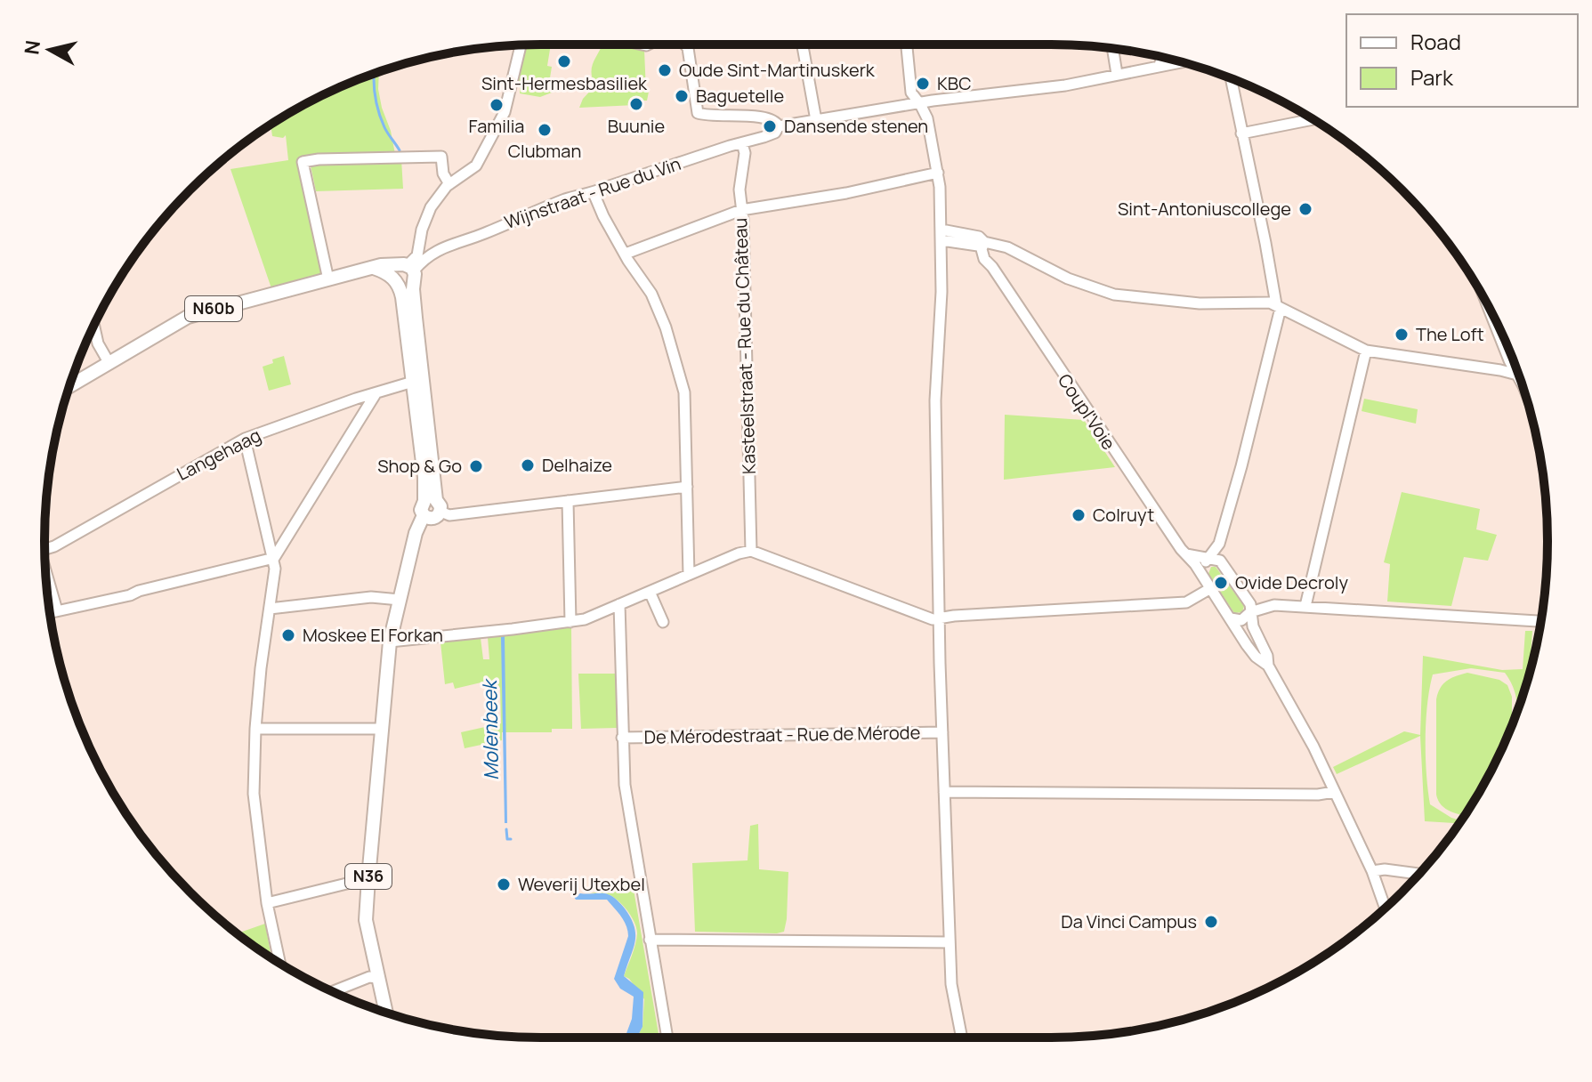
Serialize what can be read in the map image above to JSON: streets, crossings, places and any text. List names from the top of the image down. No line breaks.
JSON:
{"streets":{"main road":["N60b","N36"],"street":["Wijnstraat - Rue du Vin","Kasteelstraat - Rue du Château","Coupl'Voie","Langehaag","De Mérodestraat - Rue de Mérode"]},"crossings":[["Wijnstraat - Rue du Vin","N60b"],["Wijnstraat - Rue du Vin","Kasteelstraat - Rue du Château"],["Wijnstraat - Rue du Vin","N36"],["N60b","N36"],["Langehaag","N36"]],"water":["Molenbeek"],"places":["Sint-Hermesbasiliek","Oude Sint-Martinuskerk","KBC","Baguetelle","Buunie","Familia","Dansende stenen","Clubman","Sint-Antoniuscollege","The Loft","Delhaize","Shop & Go","Colruyt","Ovide Decroly","Moskee El Forkan","Weverij Utexbel","Da Vinci Campus"],"legend":["Road","Park"],"north":"left"}
